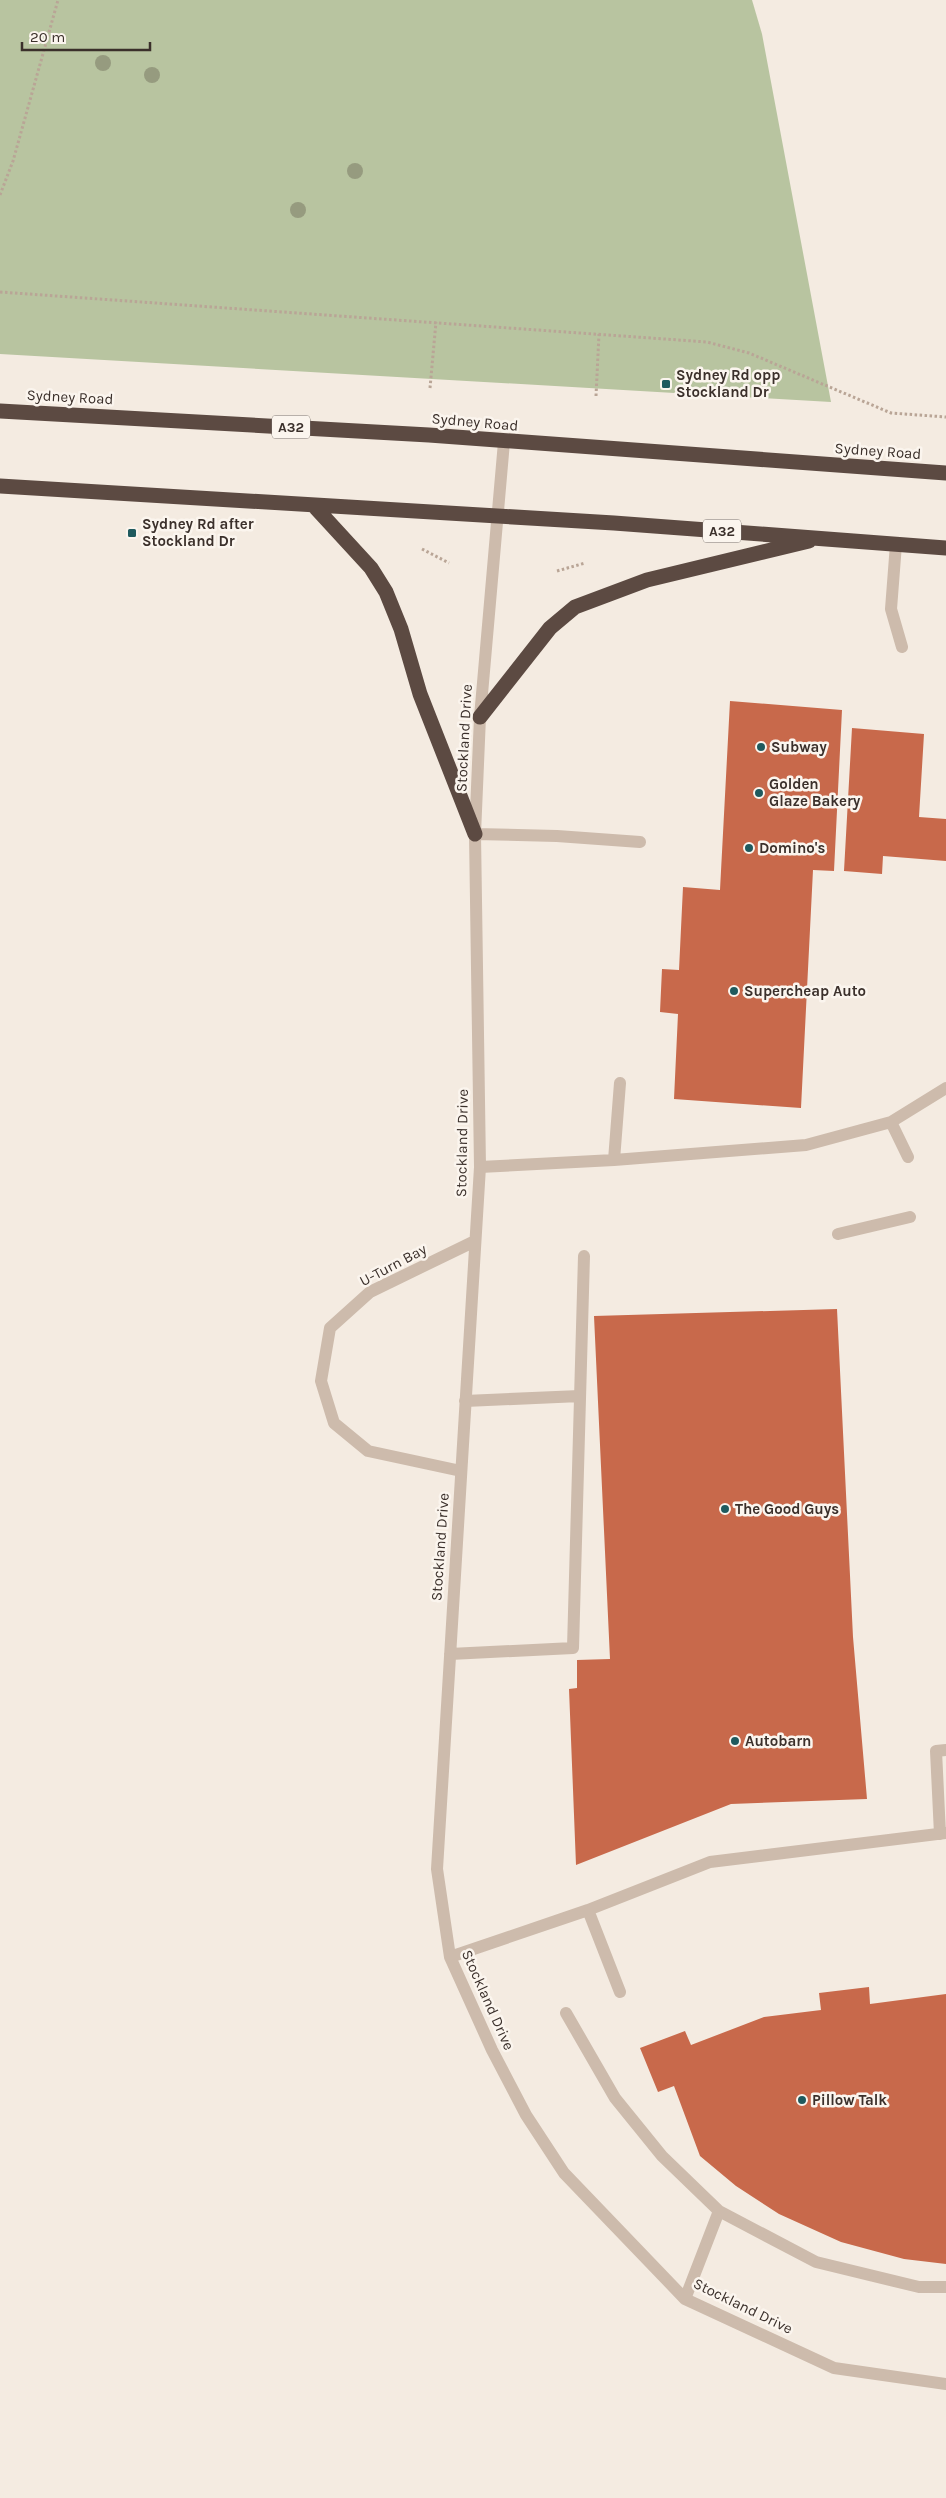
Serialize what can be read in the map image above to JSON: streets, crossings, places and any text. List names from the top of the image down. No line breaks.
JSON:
{"streets":{"highway":["Sydney Road","A32"],"street":["Stockland Drive","U-Turn Bay"]},"crossings":[["Sydney Road","Stockland Drive"],["A32","Stockland Drive"],["Stockland Drive","U-Turn Bay"]],"places":{"transit":["Sydney Rd opp Stockland Dr","Sydney Rd after Stockland Dr"],"other":["Subway","Golden Glaze Bakery","Domino's","Supercheap Auto","The Good Guys","Autobarn","Pillow Talk"]},"scale_bar":"20 m"}
